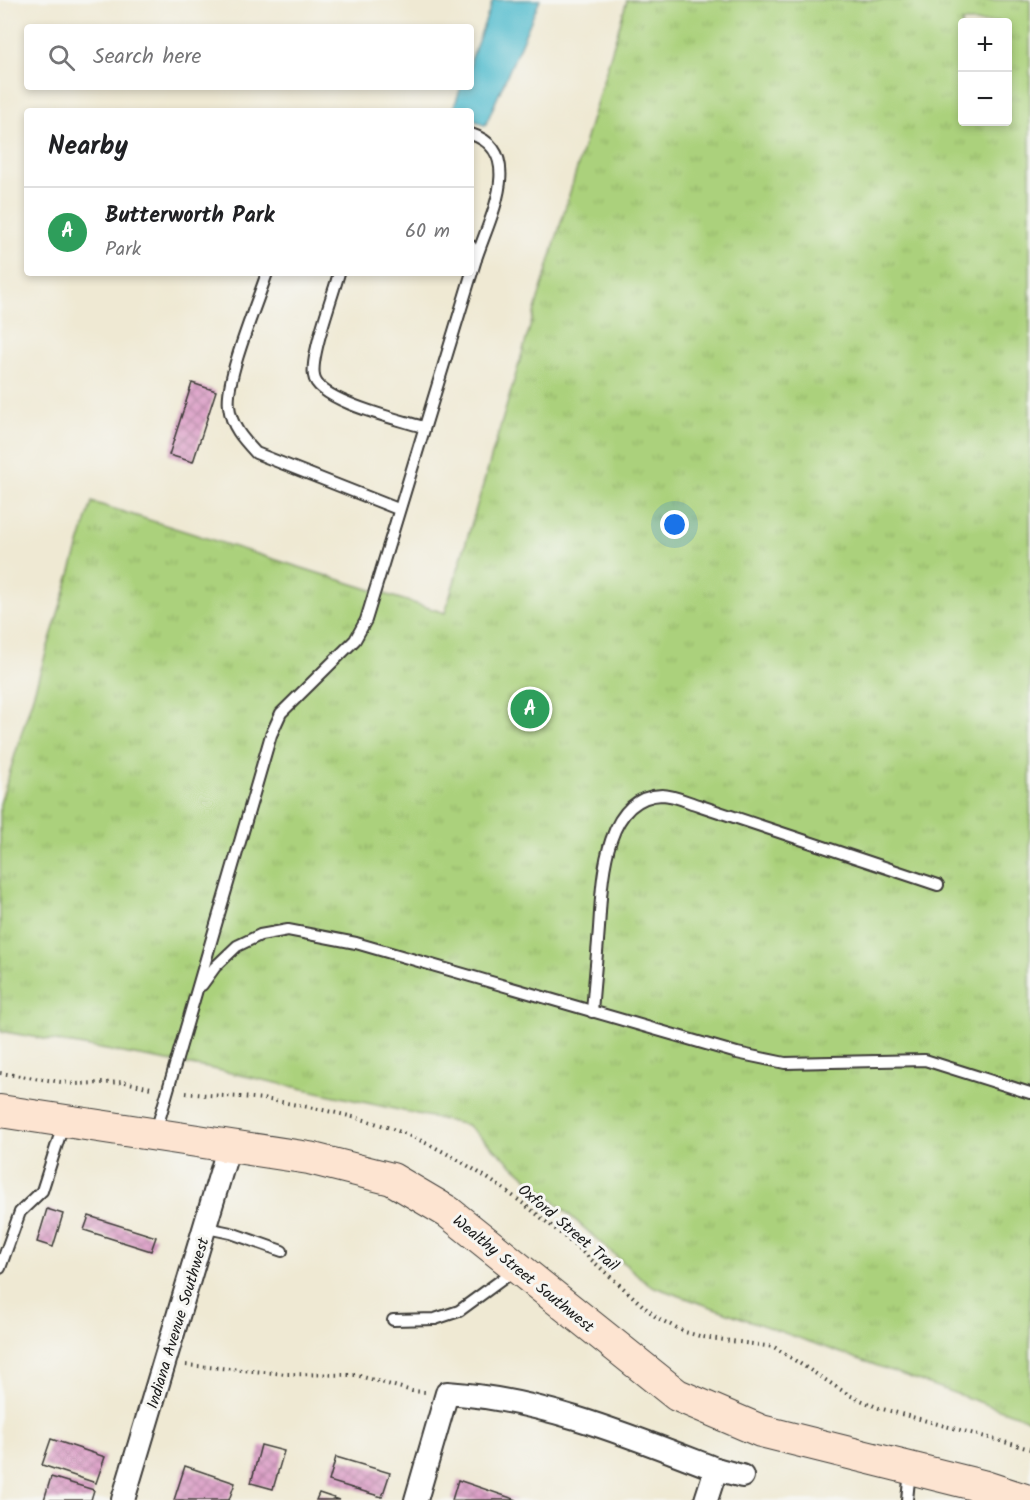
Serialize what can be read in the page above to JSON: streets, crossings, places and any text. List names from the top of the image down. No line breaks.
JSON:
{"streets":{"main road":["Wealthy Street Southwest"],"street":["Indiana Avenue Southwest"],"path":["Oxford Street Trail"]},"crossings":[["Wealthy Street Southwest","Indiana Avenue Southwest"]],"page":{"map_buttons":["+","−"],"search":"Search here","heading":"Nearby","list":[{"mark":"A","name":"Butterworth Park","note":"Park","value":"60 m"}],"pins":"A"}}
